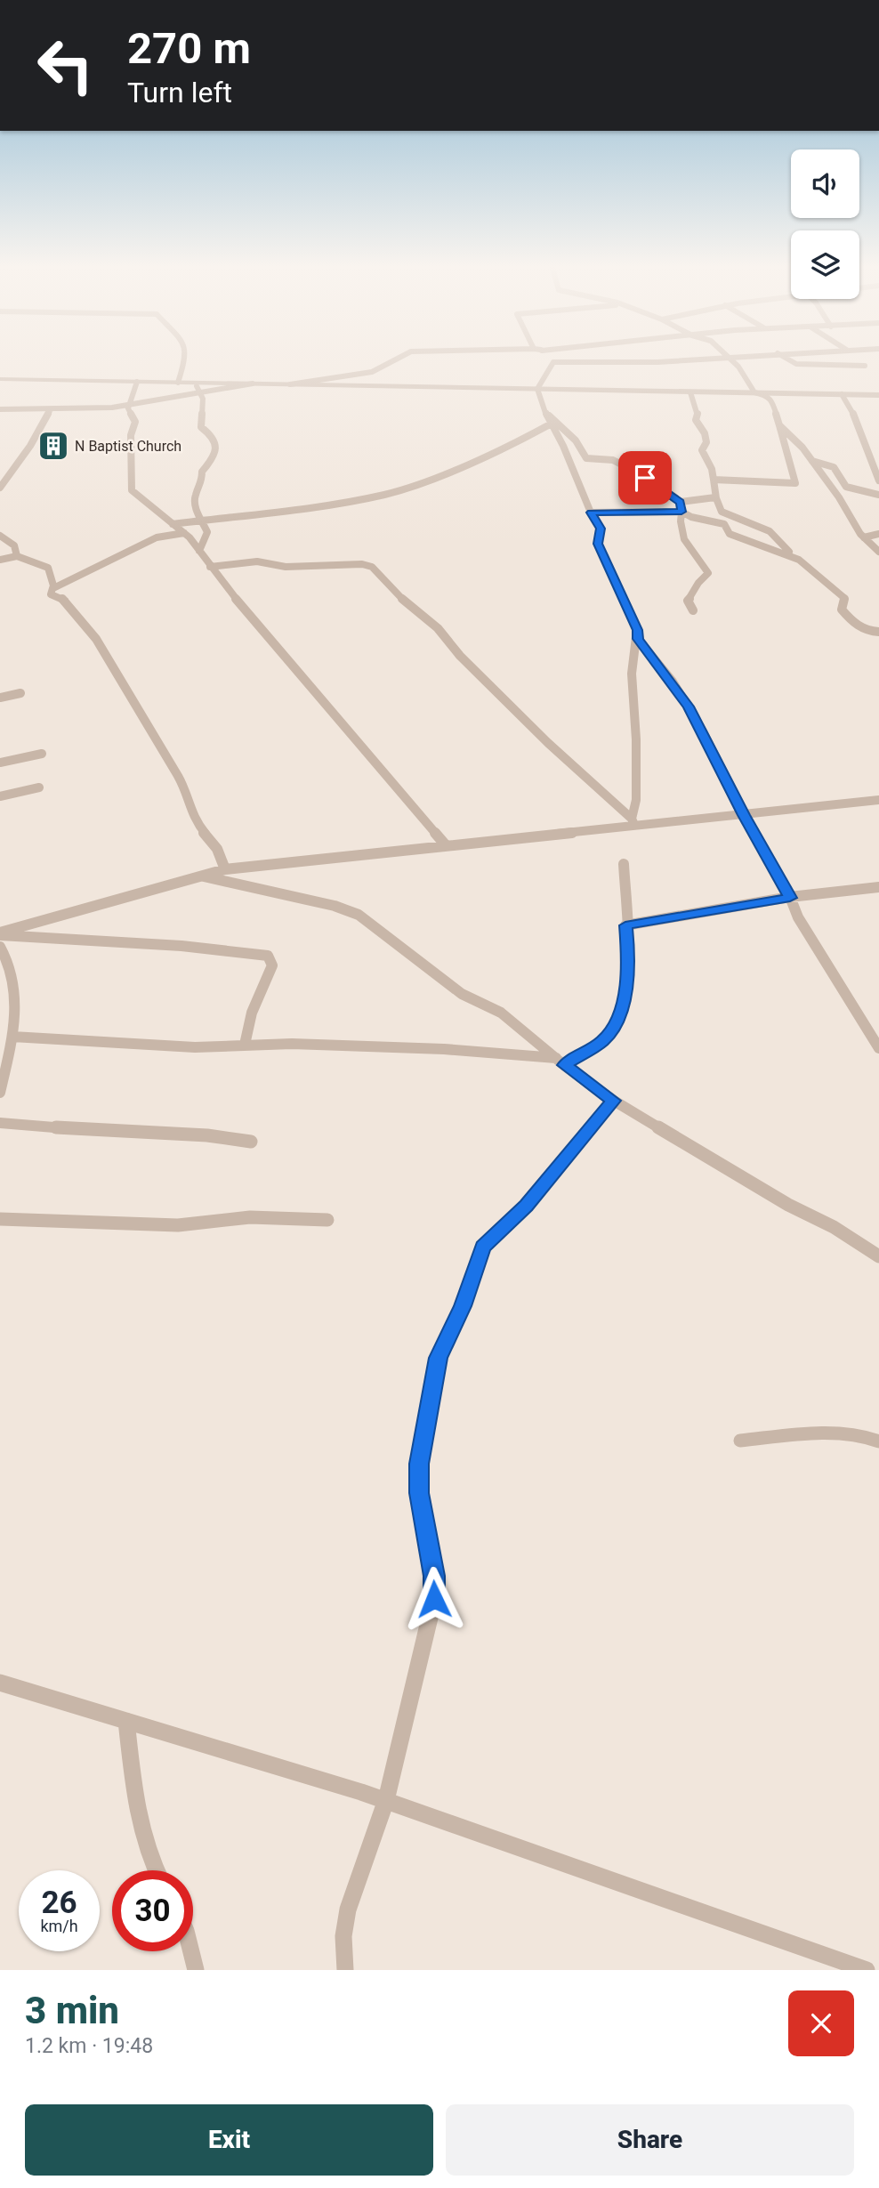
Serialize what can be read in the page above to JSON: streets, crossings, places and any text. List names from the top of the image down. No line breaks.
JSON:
{"places":{"building":["N Baptist Church"]},"page":{"turn":["270 m","Turn left"],"speed":"26 km/h","limit":"30","heading":["3 min","1.2 km · 19:48"],"buttons":["Exit","Share"]}}
